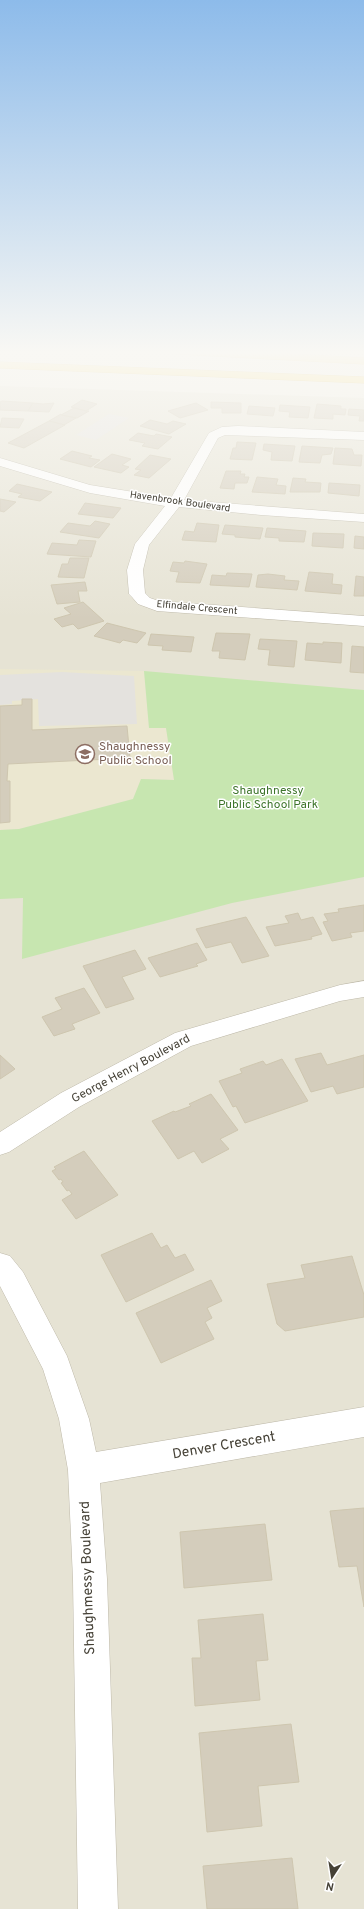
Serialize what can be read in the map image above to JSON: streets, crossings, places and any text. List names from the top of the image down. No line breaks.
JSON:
{"streets":{"street":["Havenbrook Boulevard","Elfindale Crescent","George Henry Boulevard","Denver Crescent","Shaughmessy Boulevard"]},"crossings":[["Havenbrook Boulevard","Elfindale Crescent"],["Denver Crescent","Shaughmessy Boulevard"]],"parks":["Shaughnessy Public School Park"],"places":{"school or university":["Shaughnessy Public School"]},"north":"bottom"}
